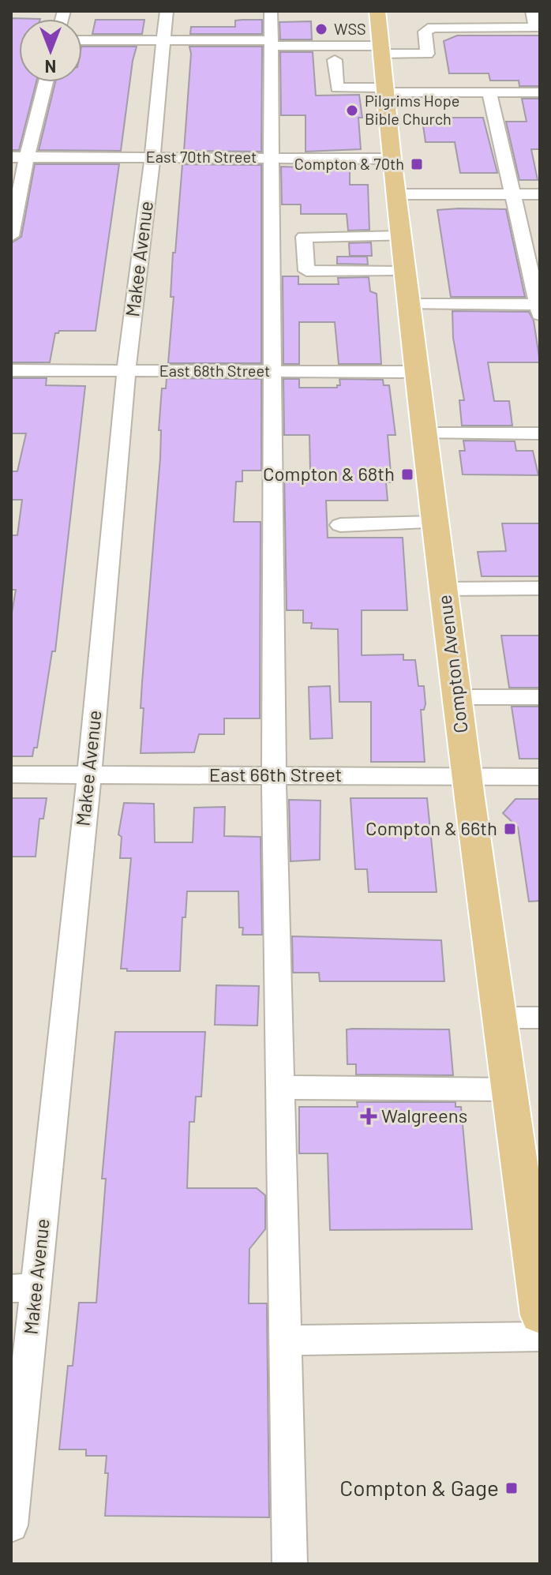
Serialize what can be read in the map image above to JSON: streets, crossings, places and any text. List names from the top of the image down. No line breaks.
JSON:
{"streets":{"main road":["Compton Avenue"],"street":["East 70th Street","Makee Avenue","East 68th Street","East 66th Street"]},"crossings":[["East 70th Street","Makee Avenue"],["East 70th Street","Compton Avenue"],["Makee Avenue","East 68th Street"],["Makee Avenue","East 66th Street"],["East 68th Street","Compton Avenue"],["Compton Avenue","East 66th Street"]],"places":{"other":["WSS","Pilgrims Hope Bible Church"],"transit":["Compton & 70th","Compton & 68th","Compton & 66th","Compton & Gage"],"health":["Walgreens"]},"north":"bottom"}
